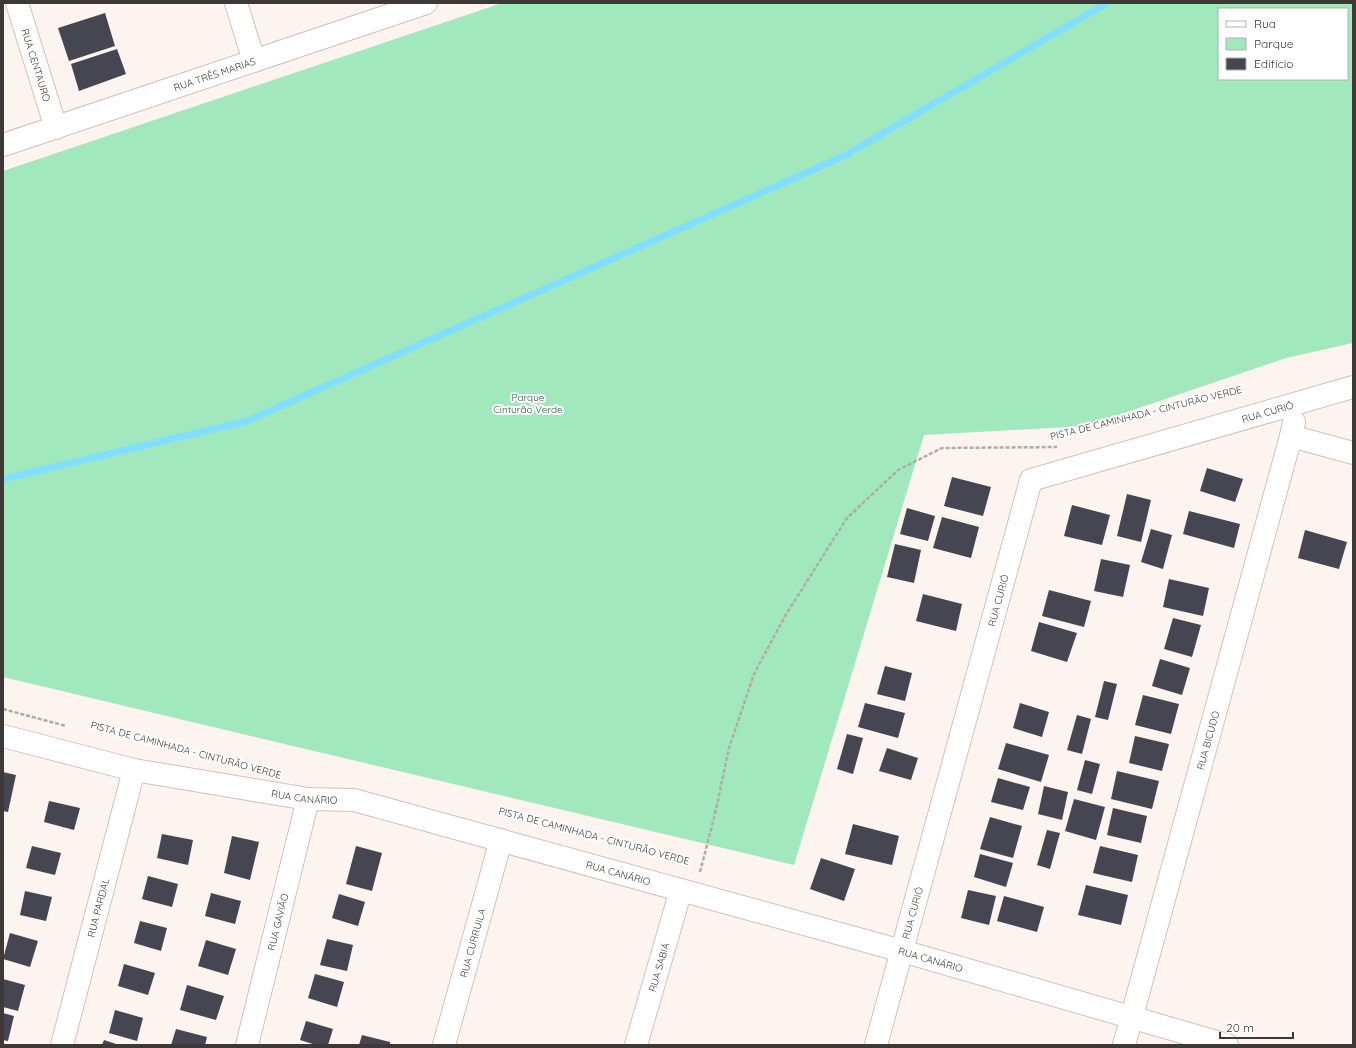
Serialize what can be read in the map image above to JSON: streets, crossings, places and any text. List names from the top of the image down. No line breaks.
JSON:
{"streets":{"street":["RUA CENTAURO","RUA TRÊS MARIAS","RUA CURIÓ","RUA BICUDO","RUA CANÁRIO","RUA PARDAL","RUA GAVIÃO","RUA CURRUILA","RUA SABIÁ"],"path":["PISTA DE CAMINHADA - CINTURÃO VERDE"]},"crossings":[["RUA CENTAURO","RUA TRÊS MARIAS"],["RUA CURIÓ","RUA BICUDO"],["RUA CURIÓ","RUA CANÁRIO"],["RUA BICUDO","RUA CANÁRIO"],["RUA CANÁRIO","RUA PARDAL"],["RUA CANÁRIO","RUA GAVIÃO"],["RUA CANÁRIO","RUA CURRUILA"],["RUA CANÁRIO","RUA SABIÁ"]],"parks":["Parque Cinturão Verde"],"legend":["Rua","Parque","Edifício"],"scale_bar":"20 m"}
